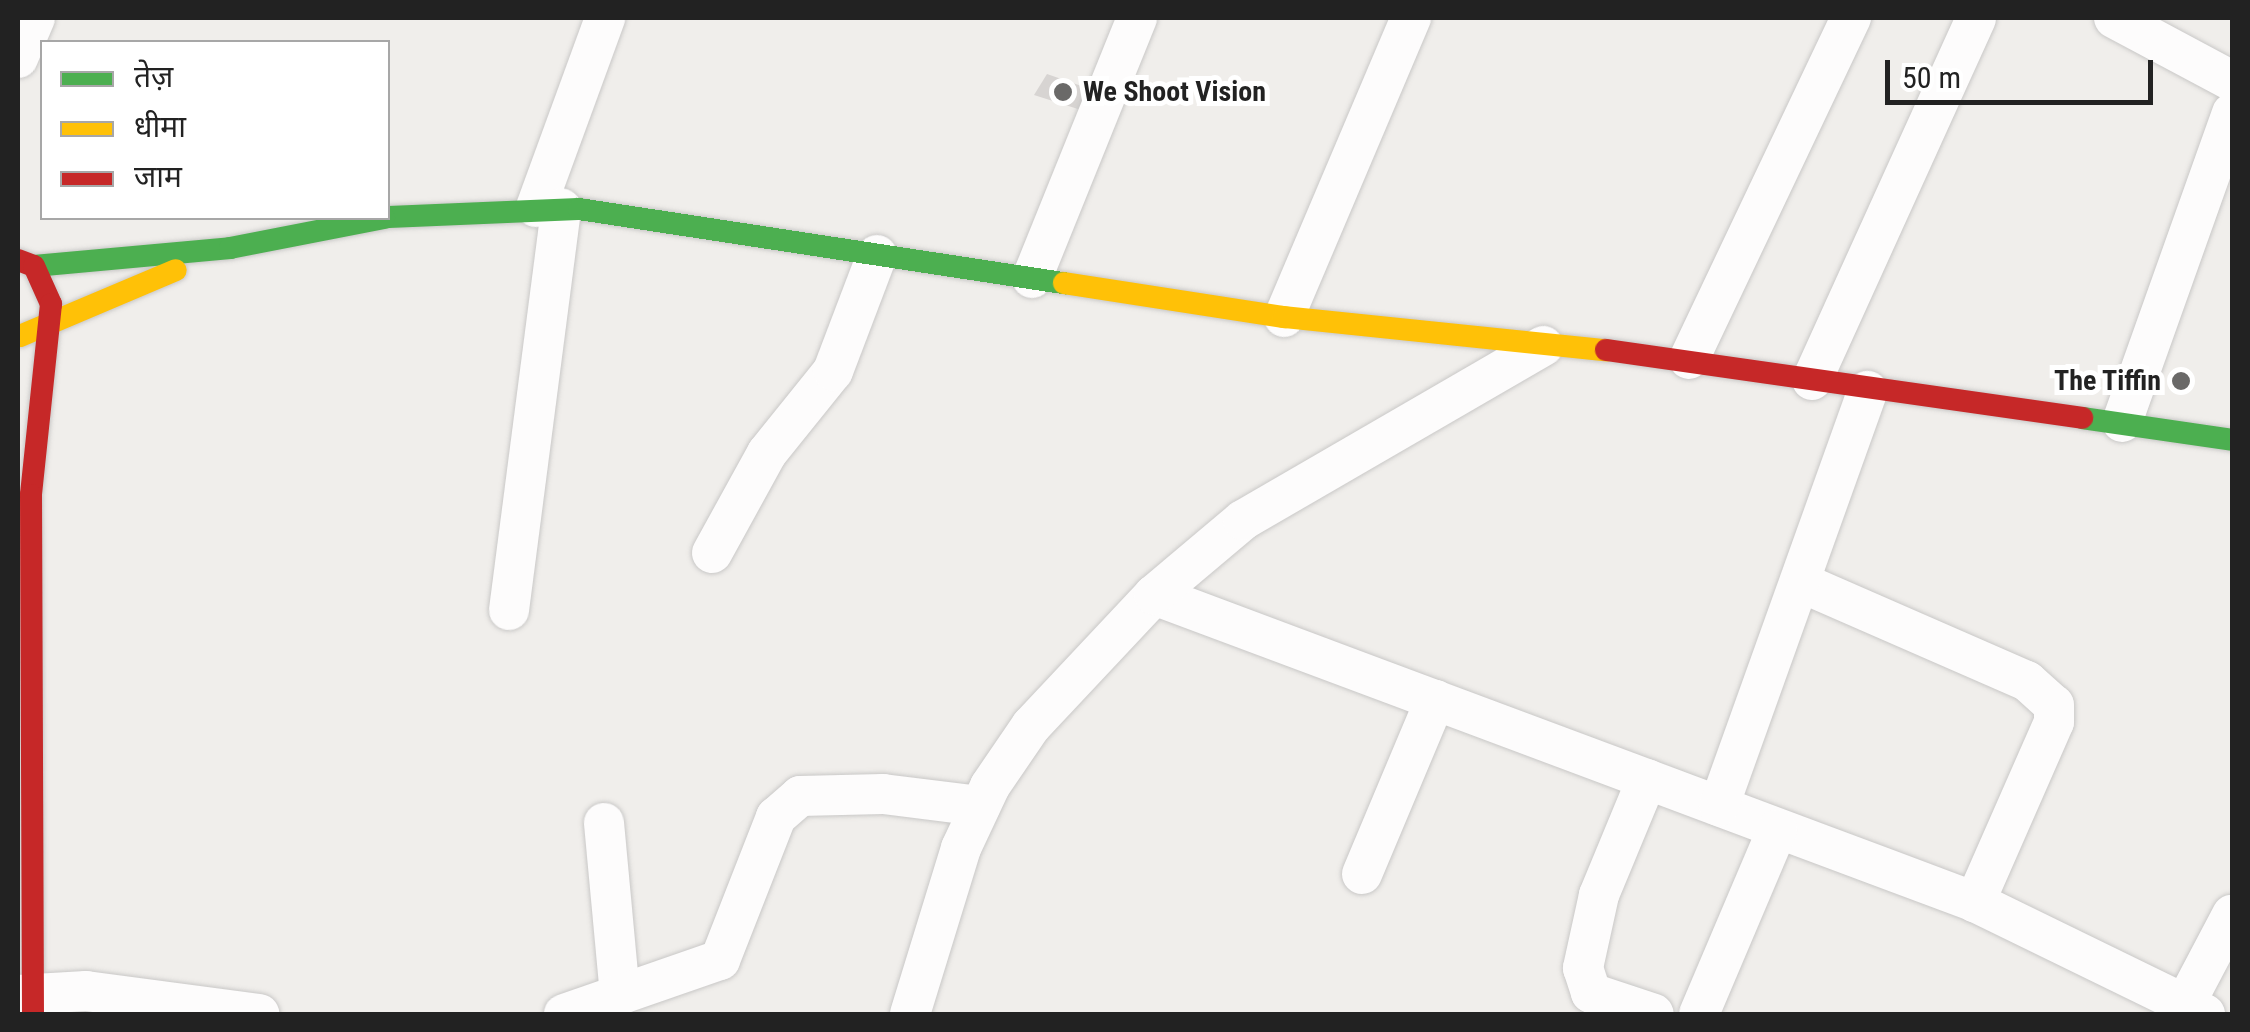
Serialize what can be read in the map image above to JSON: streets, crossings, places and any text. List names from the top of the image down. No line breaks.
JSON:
{"places":["We Shoot Vision","The Tiffin"],"legend":["तेज़","धीमा","जाम"],"scale_bar":"50 m"}
